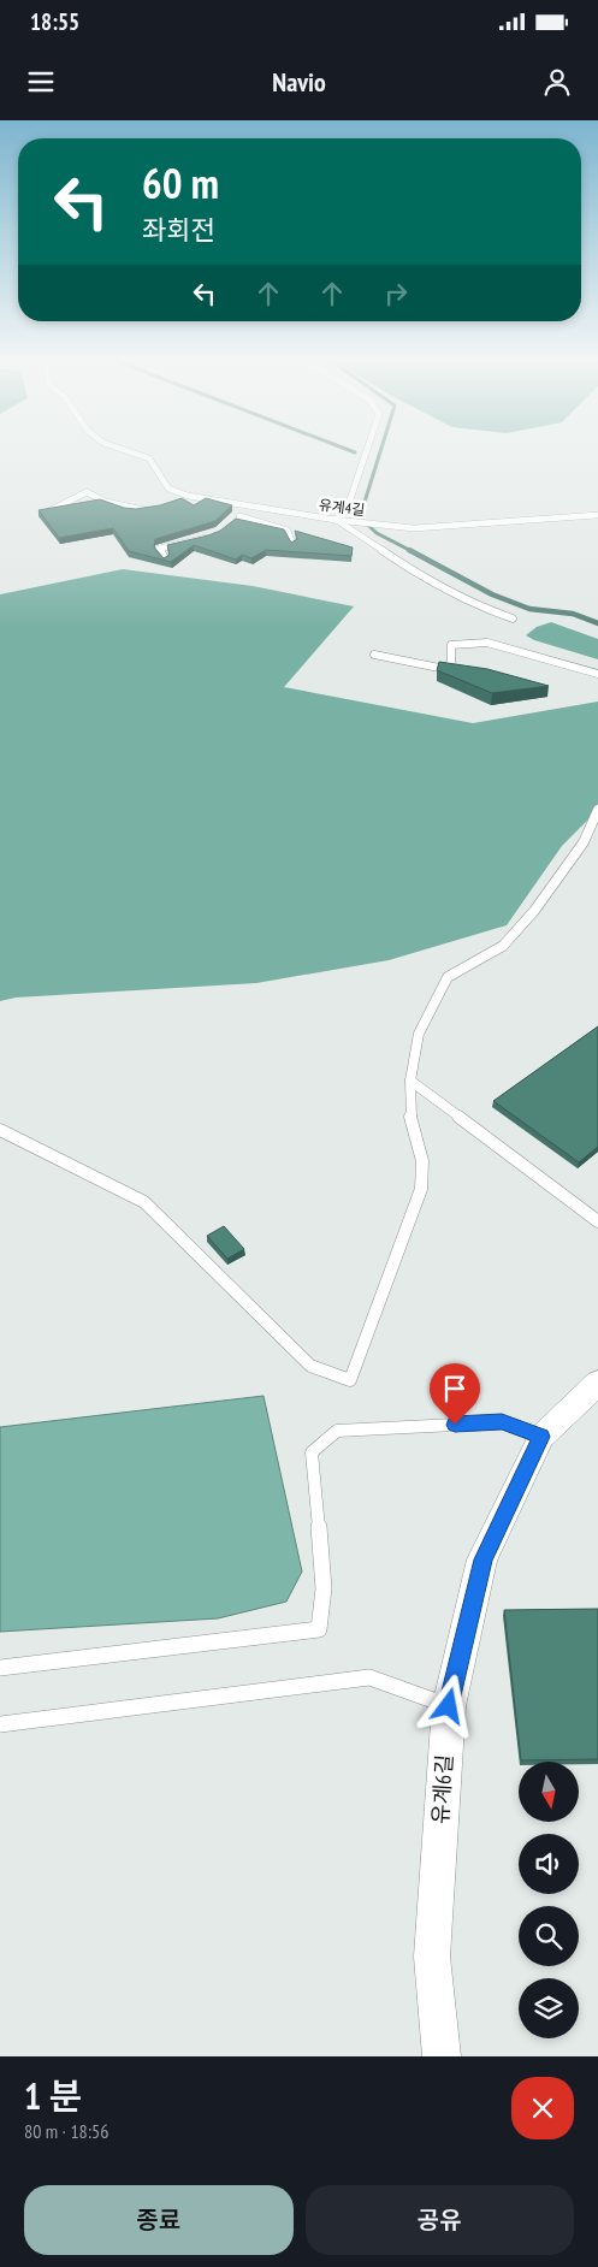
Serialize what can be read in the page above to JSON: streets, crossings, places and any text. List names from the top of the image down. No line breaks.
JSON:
{"streets":{"street":["유계6길"],"lane":["유계4길"]},"north":"bottom","page":{"status":"18:55","header":"Navio","turn":["60 m","좌회전"],"heading":["1 분","80 m · 18:56"],"buttons":["종료","공유"]}}
